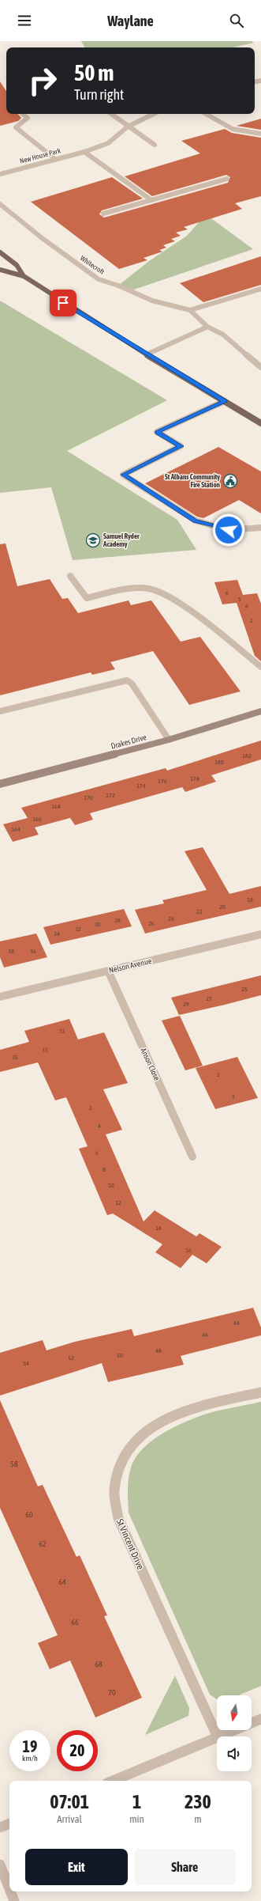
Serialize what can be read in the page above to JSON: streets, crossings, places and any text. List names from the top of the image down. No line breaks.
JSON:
{"streets":{"street":["New House Park","Whitecroft","Drakes Drive","Nelson Avenue","Anson Close","St Vincent Drive"]},"crossings":[["Nelson Avenue","Anson Close"]],"places":{"public building":["St Albans Community Fire Station"],"school or university":["Samuel Ryder Academy"]},"house_numbers":["6","5","4","2","182","180","178","176","174","172","170","168","166","164","18","20","22","24","28","26","30","32","34","38","36","25","27","29","31","33","35","1","3","2","4","6","8","10","12","14","16","44","46","48","50","52","54","58","60","62","64","66","68","70"],"north":"bottom","page":{"header":"Waylane","turn":["50 m","Turn right"],"speed":"19 km/h","limit":"20","eta":["07:01","Arrival","1","min","230","m"],"buttons":["Exit","Share"]}}
